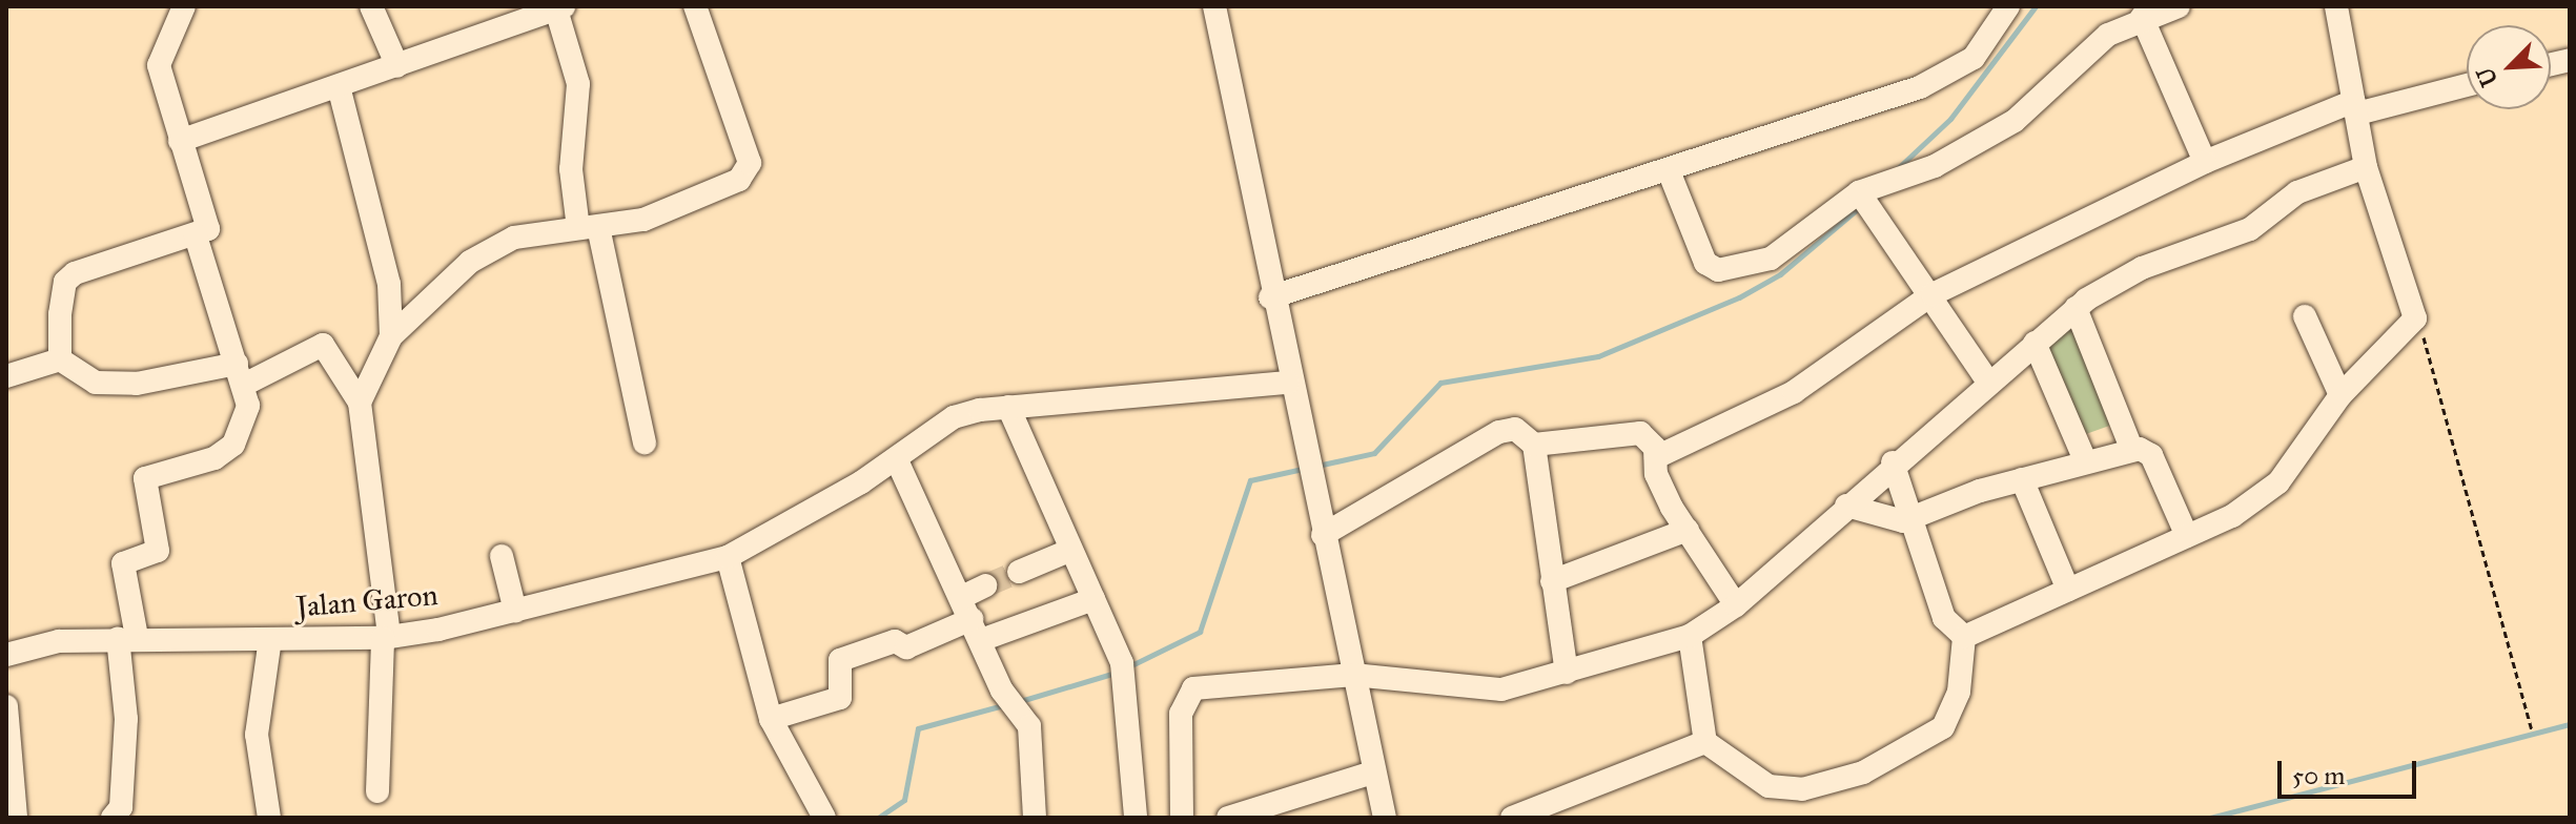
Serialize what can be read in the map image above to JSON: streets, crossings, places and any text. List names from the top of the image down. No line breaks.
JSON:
{"streets":{"street":["Jalan Garon"]},"scale_bar":"50 m","north":"bottom left"}
